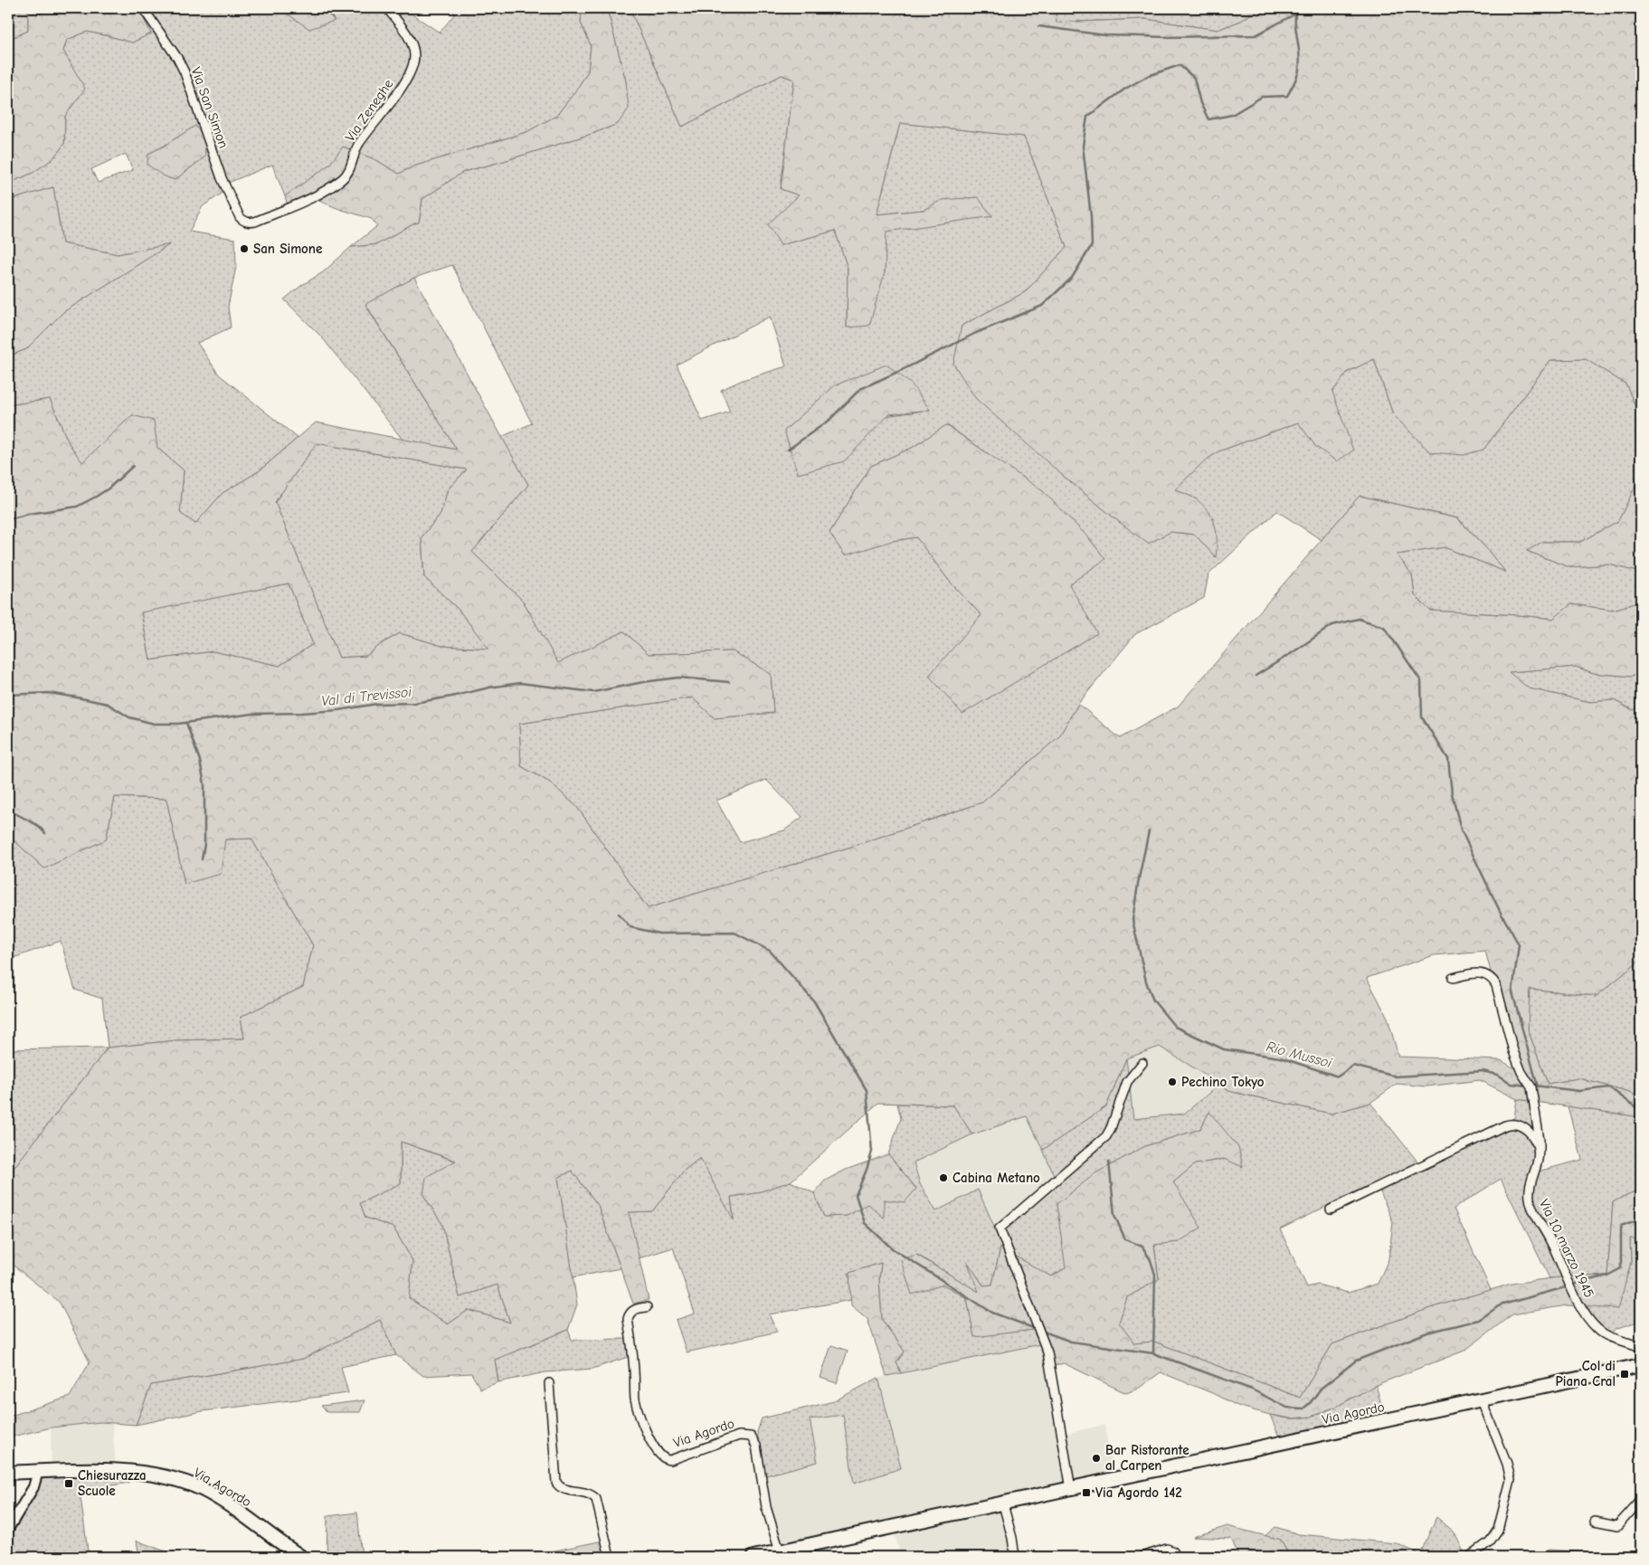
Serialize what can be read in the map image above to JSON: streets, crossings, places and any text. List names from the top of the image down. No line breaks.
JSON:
{"streets":{"main road":["Via Agordo"],"street":["Via San Simon","Via Zeneghe","Via 10 marzo 1945"]},"crossings":[["Via San Simon","Via Zeneghe"]],"water":["Val di Trevissoi","Rio Mussoi"],"places":{"other":["San Simone","Pechino Tokyo","Cabina Metano","Bar Ristorante al Carpen"],"transit":["Col di Piana Cral","Chiesurazza Scuole","Via Agordo 142"]}}
